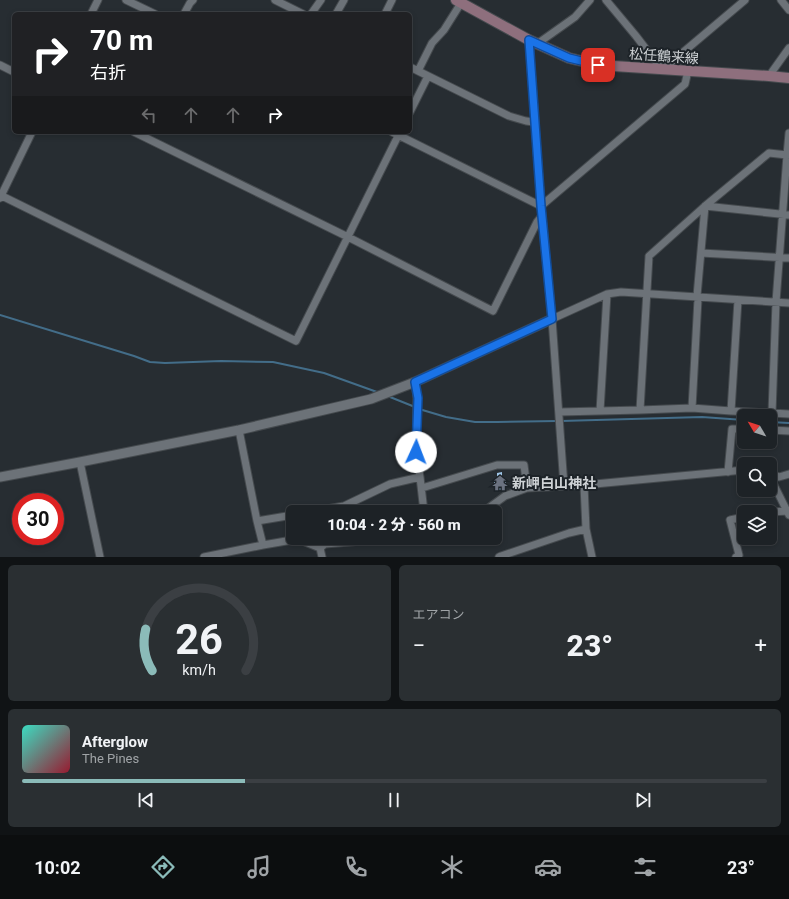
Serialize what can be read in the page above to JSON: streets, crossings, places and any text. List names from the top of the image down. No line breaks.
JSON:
{"streets":{"main road":["松任鶴来線"]},"places":{"temple":["新岬白山神社"]},"north":"top left","page":{"turn":["70 m","右折"],"limit":"30","trip":"10:04 · 2 分 · 560 m","tile":"エアコン","heat":["−","23°","+"],"song":["Afterglow","The Pines"],"tabs":["10:02","23°"],"gauge":["26","km/h"]}}
